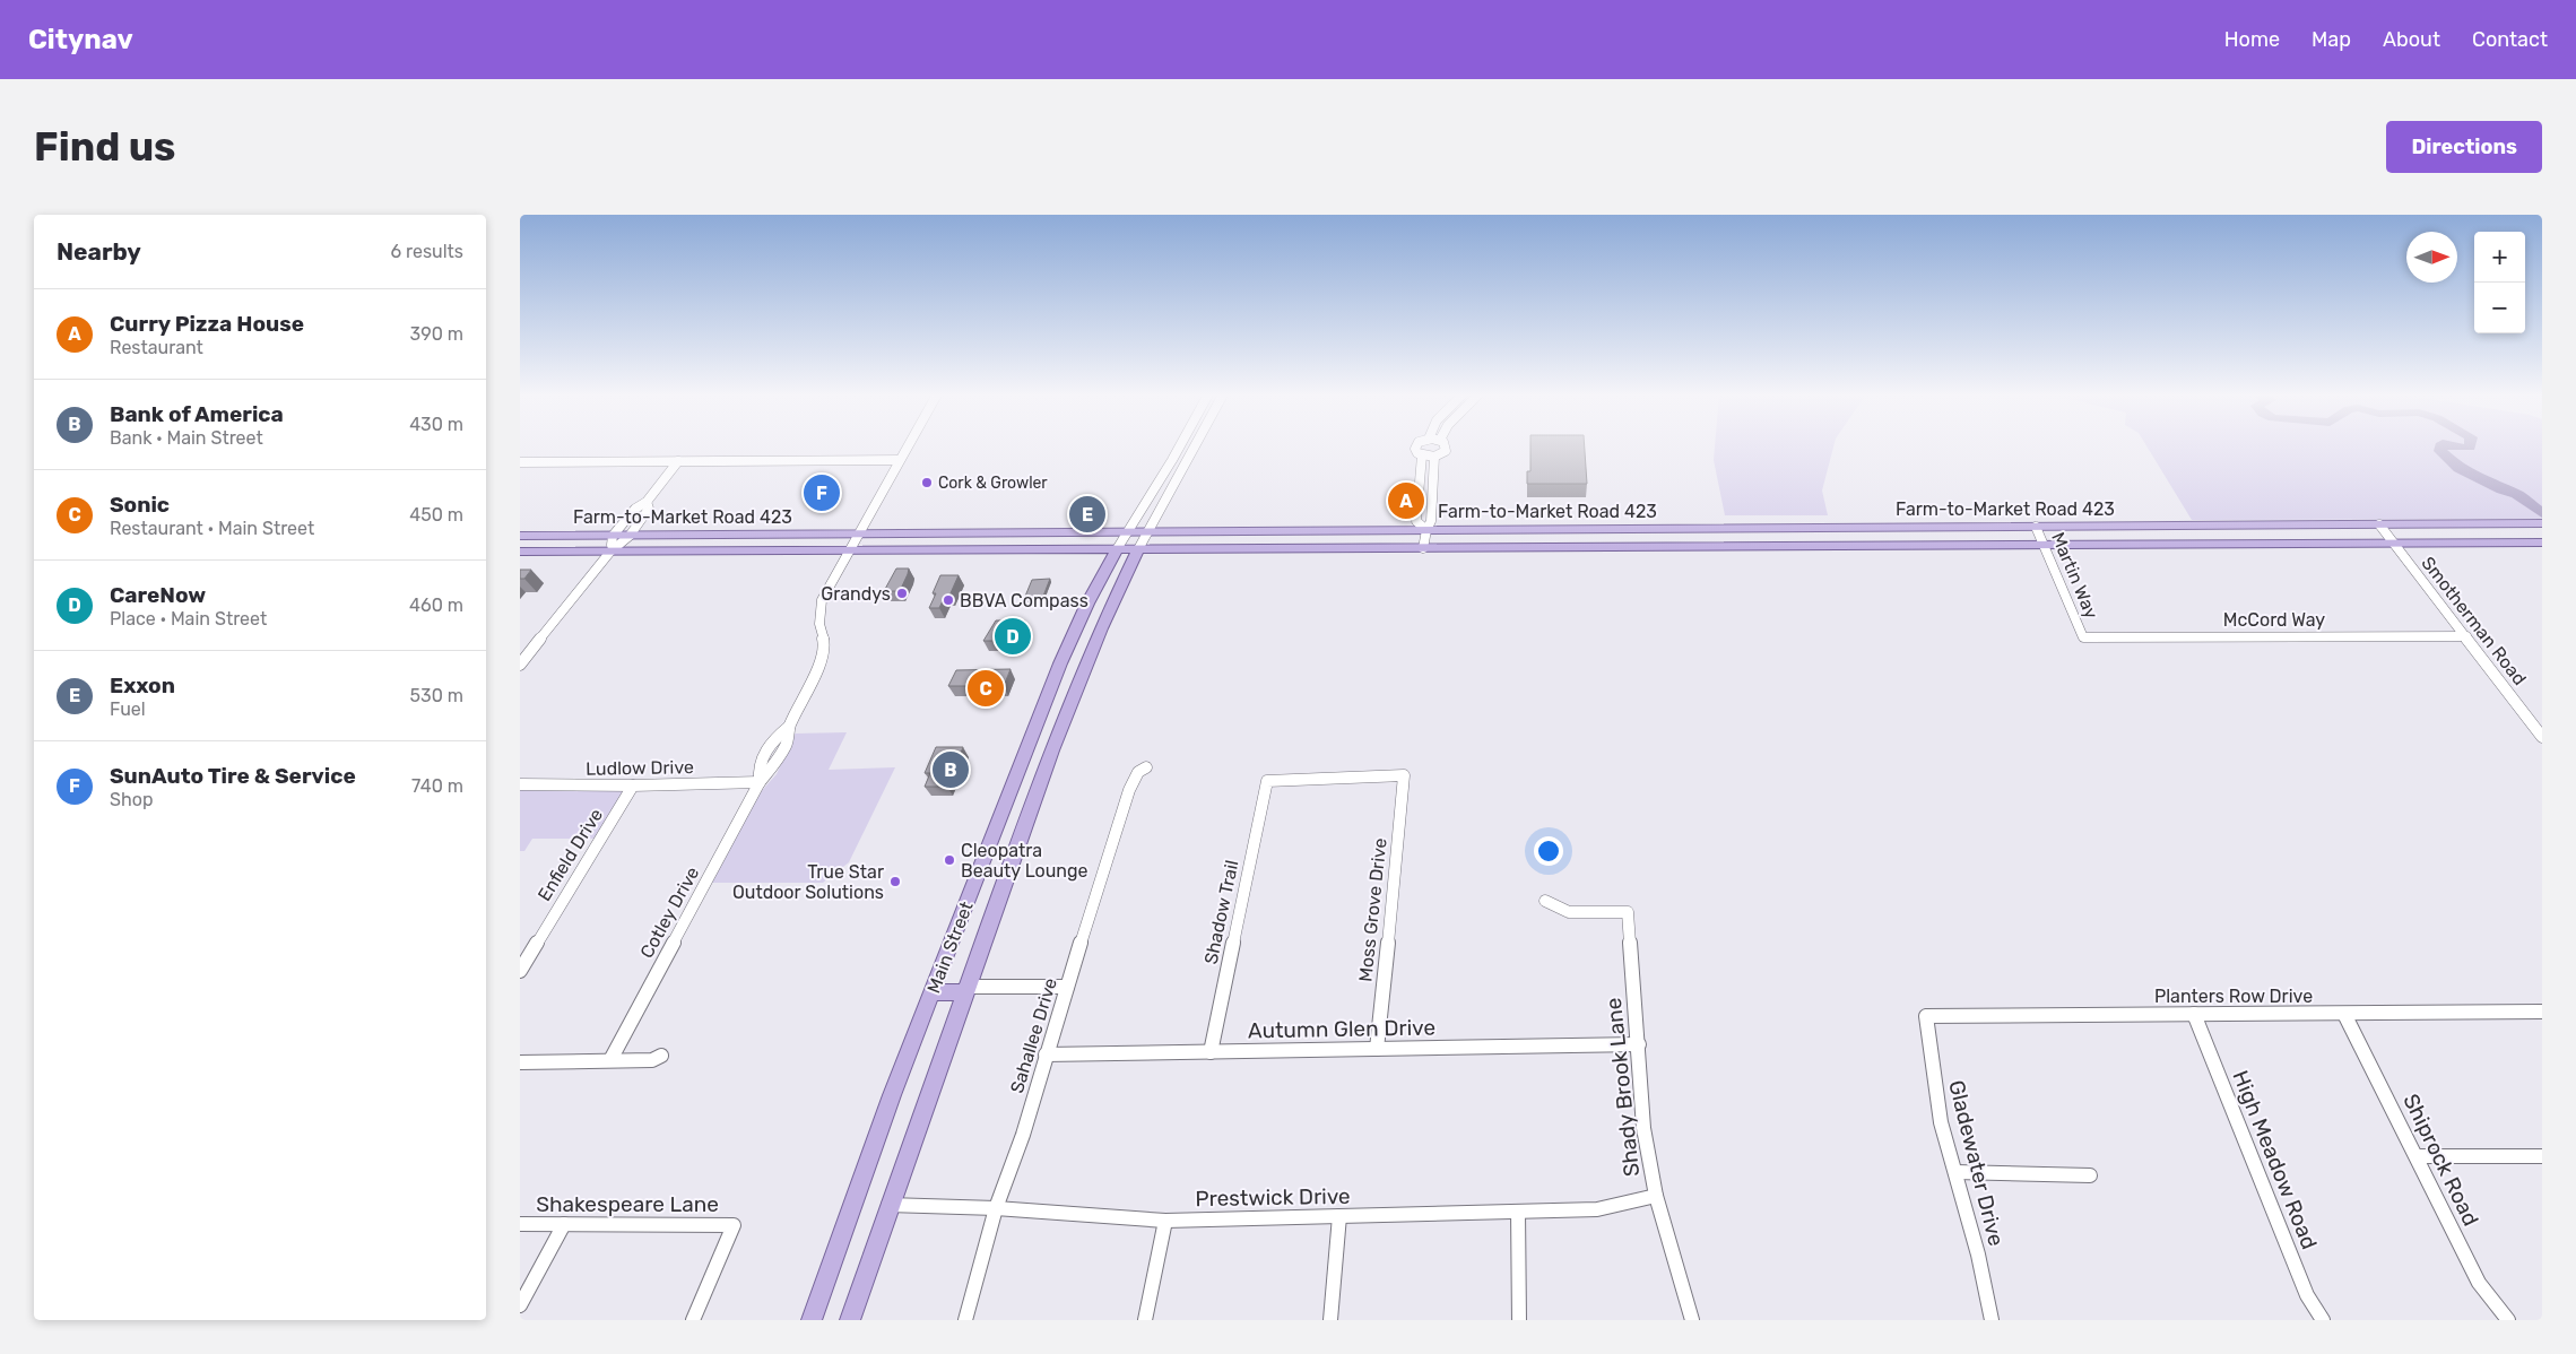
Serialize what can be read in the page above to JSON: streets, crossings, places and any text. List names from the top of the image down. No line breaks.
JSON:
{"streets":{"main road":["Farm-to-Market Road 423","Main Street"],"street":["Martin Way","McCord Way","Smotherman Road","Ludlow Drive","Enfield Drive","Moss Grove Drive","Cotley Drive","Shadow Trail","Planters Row Drive","Autumn Glen Drive","Sahallee Drive","Shady Brook Lane","High Meadow Road","Shiprock Road","Gladewater Drive","Prestwick Drive","Shakespeare Lane"]},"crossings":[["Farm-to-Market Road 423","Martin Way"],["Farm-to-Market Road 423","Smotherman Road"],["Farm-to-Market Road 423","Cotley Drive"],["Farm-to-Market Road 423","Main Street"],["Martin Way","McCord Way"],["McCord Way","Smotherman Road"],["Ludlow Drive","Enfield Drive"],["Ludlow Drive","Cotley Drive"],["Moss Grove Drive","Shadow Trail"],["Moss Grove Drive","Autumn Glen Drive"],["Shadow Trail","Autumn Glen Drive"],["Main Street","Prestwick Drive"],["Planters Row Drive","High Meadow Road"],["Planters Row Drive","Shiprock Road"],["Planters Row Drive","Gladewater Drive"],["Autumn Glen Drive","Sahallee Drive"],["Autumn Glen Drive","Shady Brook Lane"],["Sahallee Drive","Prestwick Drive"],["Shady Brook Lane","Prestwick Drive"]],"places":["Cork & Growler","Grandys","BBVA Compass","Cleopatra Beauty Lounge","True Star Outdoor Solutions"],"north":"right","page":{"header":"Citynav","nav":["Home","Map","About","Contact"],"buttons":"Directions","title":"Find us","heading":["Nearby","6 results"],"map_buttons":["+","−"],"list":[{"mark":"A","name":"Curry Pizza House","note":"Restaurant","value":"390 m"},{"mark":"B","name":"Bank of America","note":"Bank · Main Street","value":"430 m"},{"mark":"C","name":"Sonic","note":"Restaurant · Main Street","value":"450 m"},{"mark":"D","name":"CareNow","note":"Place · Main Street","value":"460 m"},{"mark":"E","name":"Exxon","note":"Fuel","value":"530 m"},{"mark":"F","name":"SunAuto Tire & Service","note":"Shop","value":"740 m"}],"pins":["F","A","E","D","C","B"]}}
